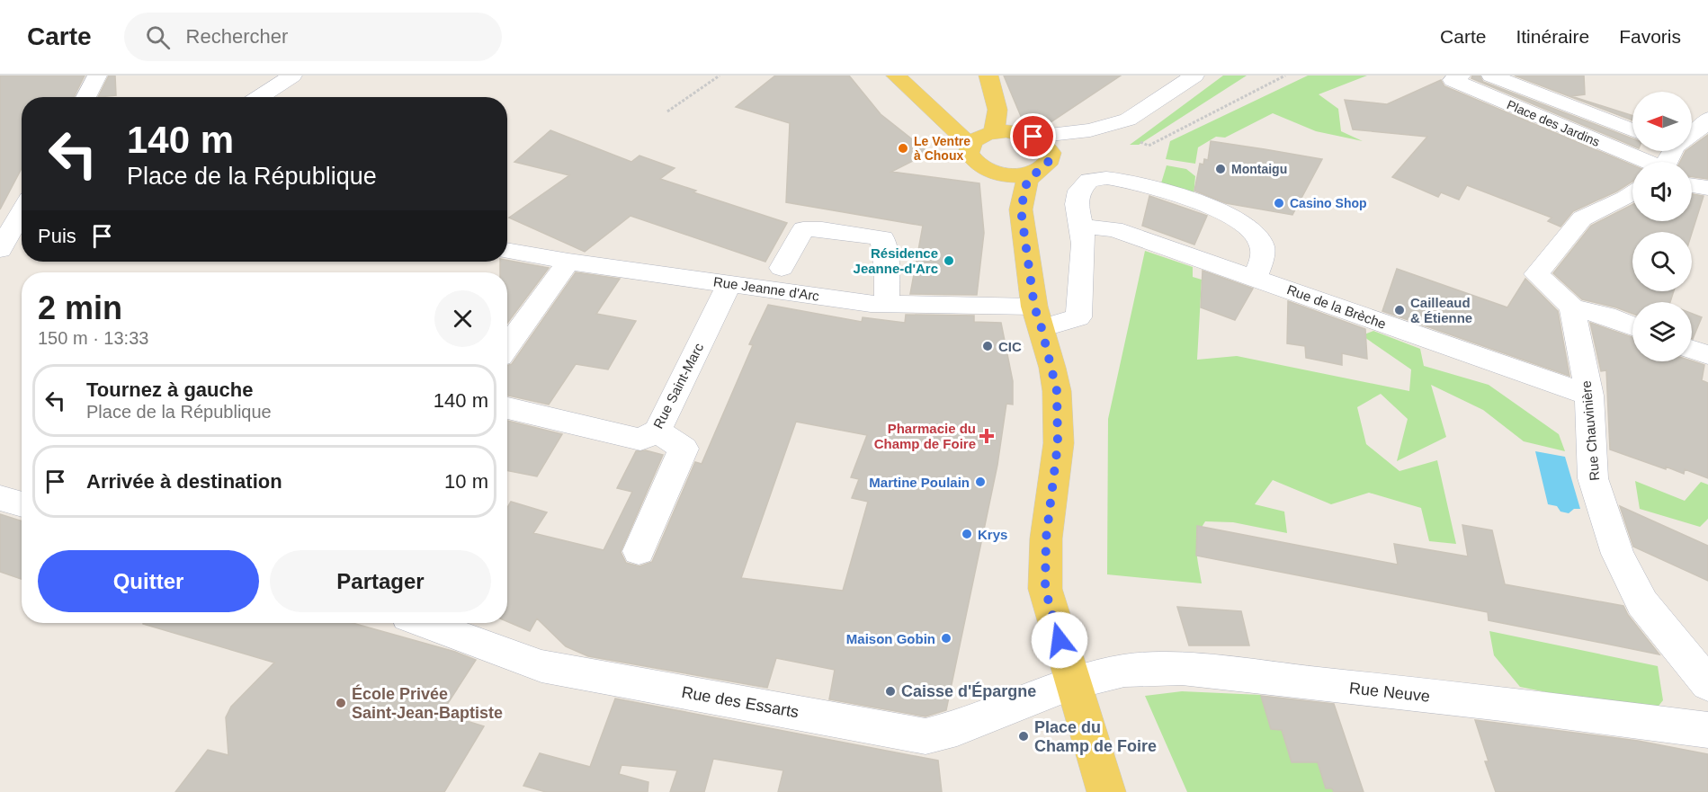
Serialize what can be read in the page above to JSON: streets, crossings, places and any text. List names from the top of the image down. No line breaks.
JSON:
{"streets":{"street":["Place des Jardins","Rue Jeanne d'Arc","Rue de la Brèche","Rue Saint-Marc","Rue Chauvinière","Rue Neuve","Rue des Essarts"]},"crossings":[["Rue Jeanne d'Arc","Rue de la Brèche"],["Rue Jeanne d'Arc","Rue Saint-Marc"],["Rue de la Brèche","Rue Chauvinière"],["Rue Neuve","Rue des Essarts"]],"places":{"other":["Le Ventre à Choux","Montaigu","Casino Shop","Résidence Jeanne-d'Arc","Cailleaud & Étienne","CIC","Martine Poulain","Krys","Maison Gobin","Caisse d'Épargne","École Privée Saint-Jean-Baptiste","Place du Champ de Foire"],"health":["Pharmacie du Champ de Foire"]},"north":"left","page":{"header":"Carte","search":"Rechercher","nav":["Carte","Itinéraire","Favoris"],"turn":["140 m","Place de la République"],"then":"Puis","heading":["2 min","150 m · 13:33"],"list":[{"name":"Tournez à gauche","note":"Place de la République","value":"140 m"},{"name":"Arrivée à destination","value":"10 m"}],"buttons":["Quitter","Partager"]}}
